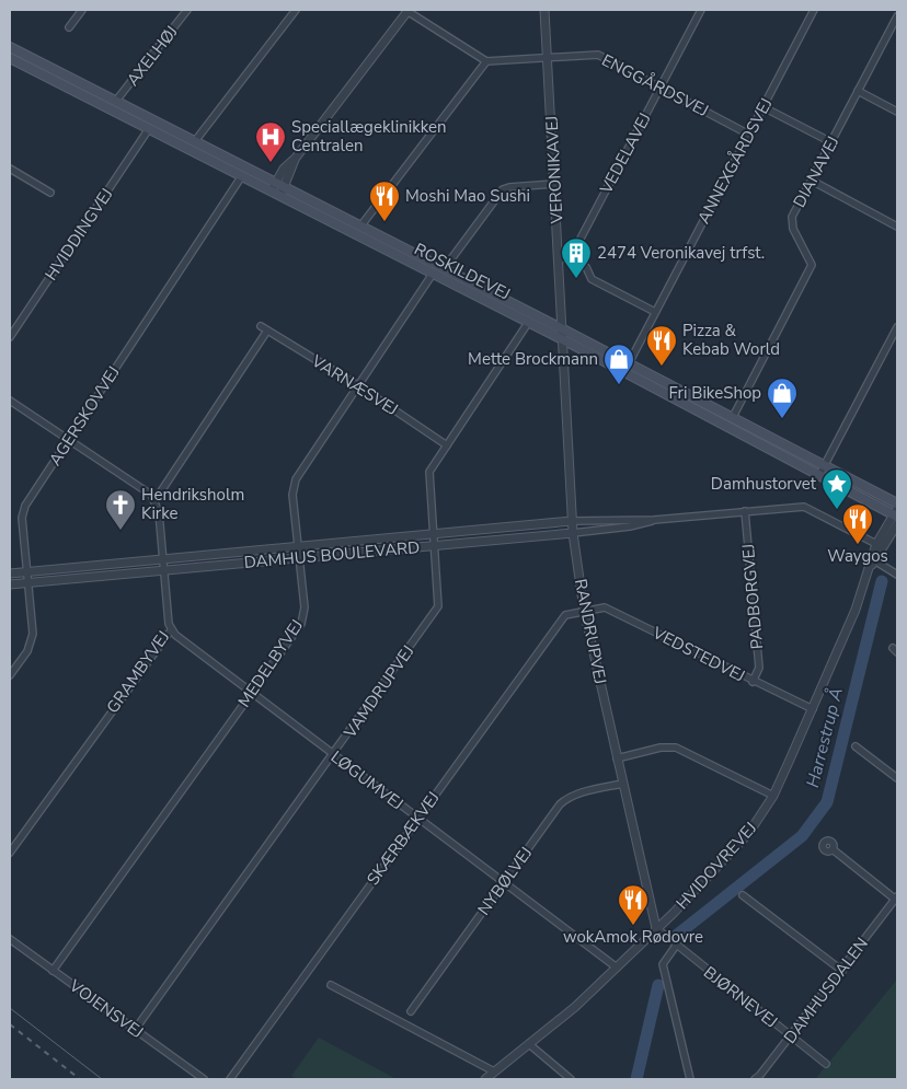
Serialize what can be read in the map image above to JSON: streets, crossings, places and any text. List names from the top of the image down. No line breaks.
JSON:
{"streets":{"main road":["ROSKILDEVEJ"],"street":["AXELHØJ","ENGGÅRDSVEJ","VEDELAVEJ","ANNEXGÅRDSVEJ","VERONIKAVEJ","DIANAVEJ","HVIDDINGVEJ","VARNÆSVEJ","AGERSKOVVEJ","DAMHUS BOULEVARD","PADBORGVEJ","RANDRUPVEJ","VEDSTEDVEJ","MEDELBYVEJ","GRAMBYVEJ","VAMDRUPVEJ","LØGUMVEJ","SKÆRBÆKVEJ","HVIDOVREVEJ","NYBØLVEJ","DAMHUSDALEN","BJØRNEVEJ","VOJENSVEJ"]},"crossings":[["AXELHØJ","ROSKILDEVEJ"],["ENGGÅRDSVEJ","VEDELAVEJ"],["ENGGÅRDSVEJ","ANNEXGÅRDSVEJ"],["ENGGÅRDSVEJ","VERONIKAVEJ"],["ANNEXGÅRDSVEJ","ROSKILDEVEJ"],["VERONIKAVEJ","ROSKILDEVEJ"],["VERONIKAVEJ","RANDRUPVEJ"],["DIANAVEJ","ROSKILDEVEJ"],["HVIDDINGVEJ","ROSKILDEVEJ"],["ROSKILDEVEJ","AGERSKOVVEJ"],["ROSKILDEVEJ","RANDRUPVEJ"],["ROSKILDEVEJ","MEDELBYVEJ"],["ROSKILDEVEJ","VAMDRUPVEJ"],["ROSKILDEVEJ","HVIDOVREVEJ"],["VARNÆSVEJ","MEDELBYVEJ"],["VARNÆSVEJ","GRAMBYVEJ"],["VARNÆSVEJ","VAMDRUPVEJ"],["AGERSKOVVEJ","DAMHUS BOULEVARD"],["DAMHUS BOULEVARD","PADBORGVEJ"],["DAMHUS BOULEVARD","RANDRUPVEJ"],["DAMHUS BOULEVARD","MEDELBYVEJ"],["DAMHUS BOULEVARD","GRAMBYVEJ"],["DAMHUS BOULEVARD","VAMDRUPVEJ"],["DAMHUS BOULEVARD","HVIDOVREVEJ"],["PADBORGVEJ","VEDSTEDVEJ"],["RANDRUPVEJ","VEDSTEDVEJ"],["RANDRUPVEJ","SKÆRBÆKVEJ"],["RANDRUPVEJ","HVIDOVREVEJ"],["RANDRUPVEJ","NYBØLVEJ"],["RANDRUPVEJ","BJØRNEVEJ"],["VEDSTEDVEJ","SKÆRBÆKVEJ"],["VEDSTEDVEJ","HVIDOVREVEJ"],["MEDELBYVEJ","LØGUMVEJ"],["MEDELBYVEJ","VOJENSVEJ"],["GRAMBYVEJ","LØGUMVEJ"],["VAMDRUPVEJ","LØGUMVEJ"],["VAMDRUPVEJ","VOJENSVEJ"],["LØGUMVEJ","SKÆRBÆKVEJ"],["LØGUMVEJ","HVIDOVREVEJ"],["LØGUMVEJ","NYBØLVEJ"],["HVIDOVREVEJ","BJØRNEVEJ"],["DAMHUSDALEN","BJØRNEVEJ"]],"water":["Harrestrup Å"],"places":{"hospital":["Speciallægeklinikken Centralen"],"restaurant":["Moshi Mao Sushi","Pizza & Kebab World","Waygos","wokAmok Rødovre"],"building":["2474 Veronikavej trfst."],"shop":["Mette Brockmann","Fri BikeShop"],"place":["Damhustorvet"],"church":["Hendriksholm Kirke"]}}
